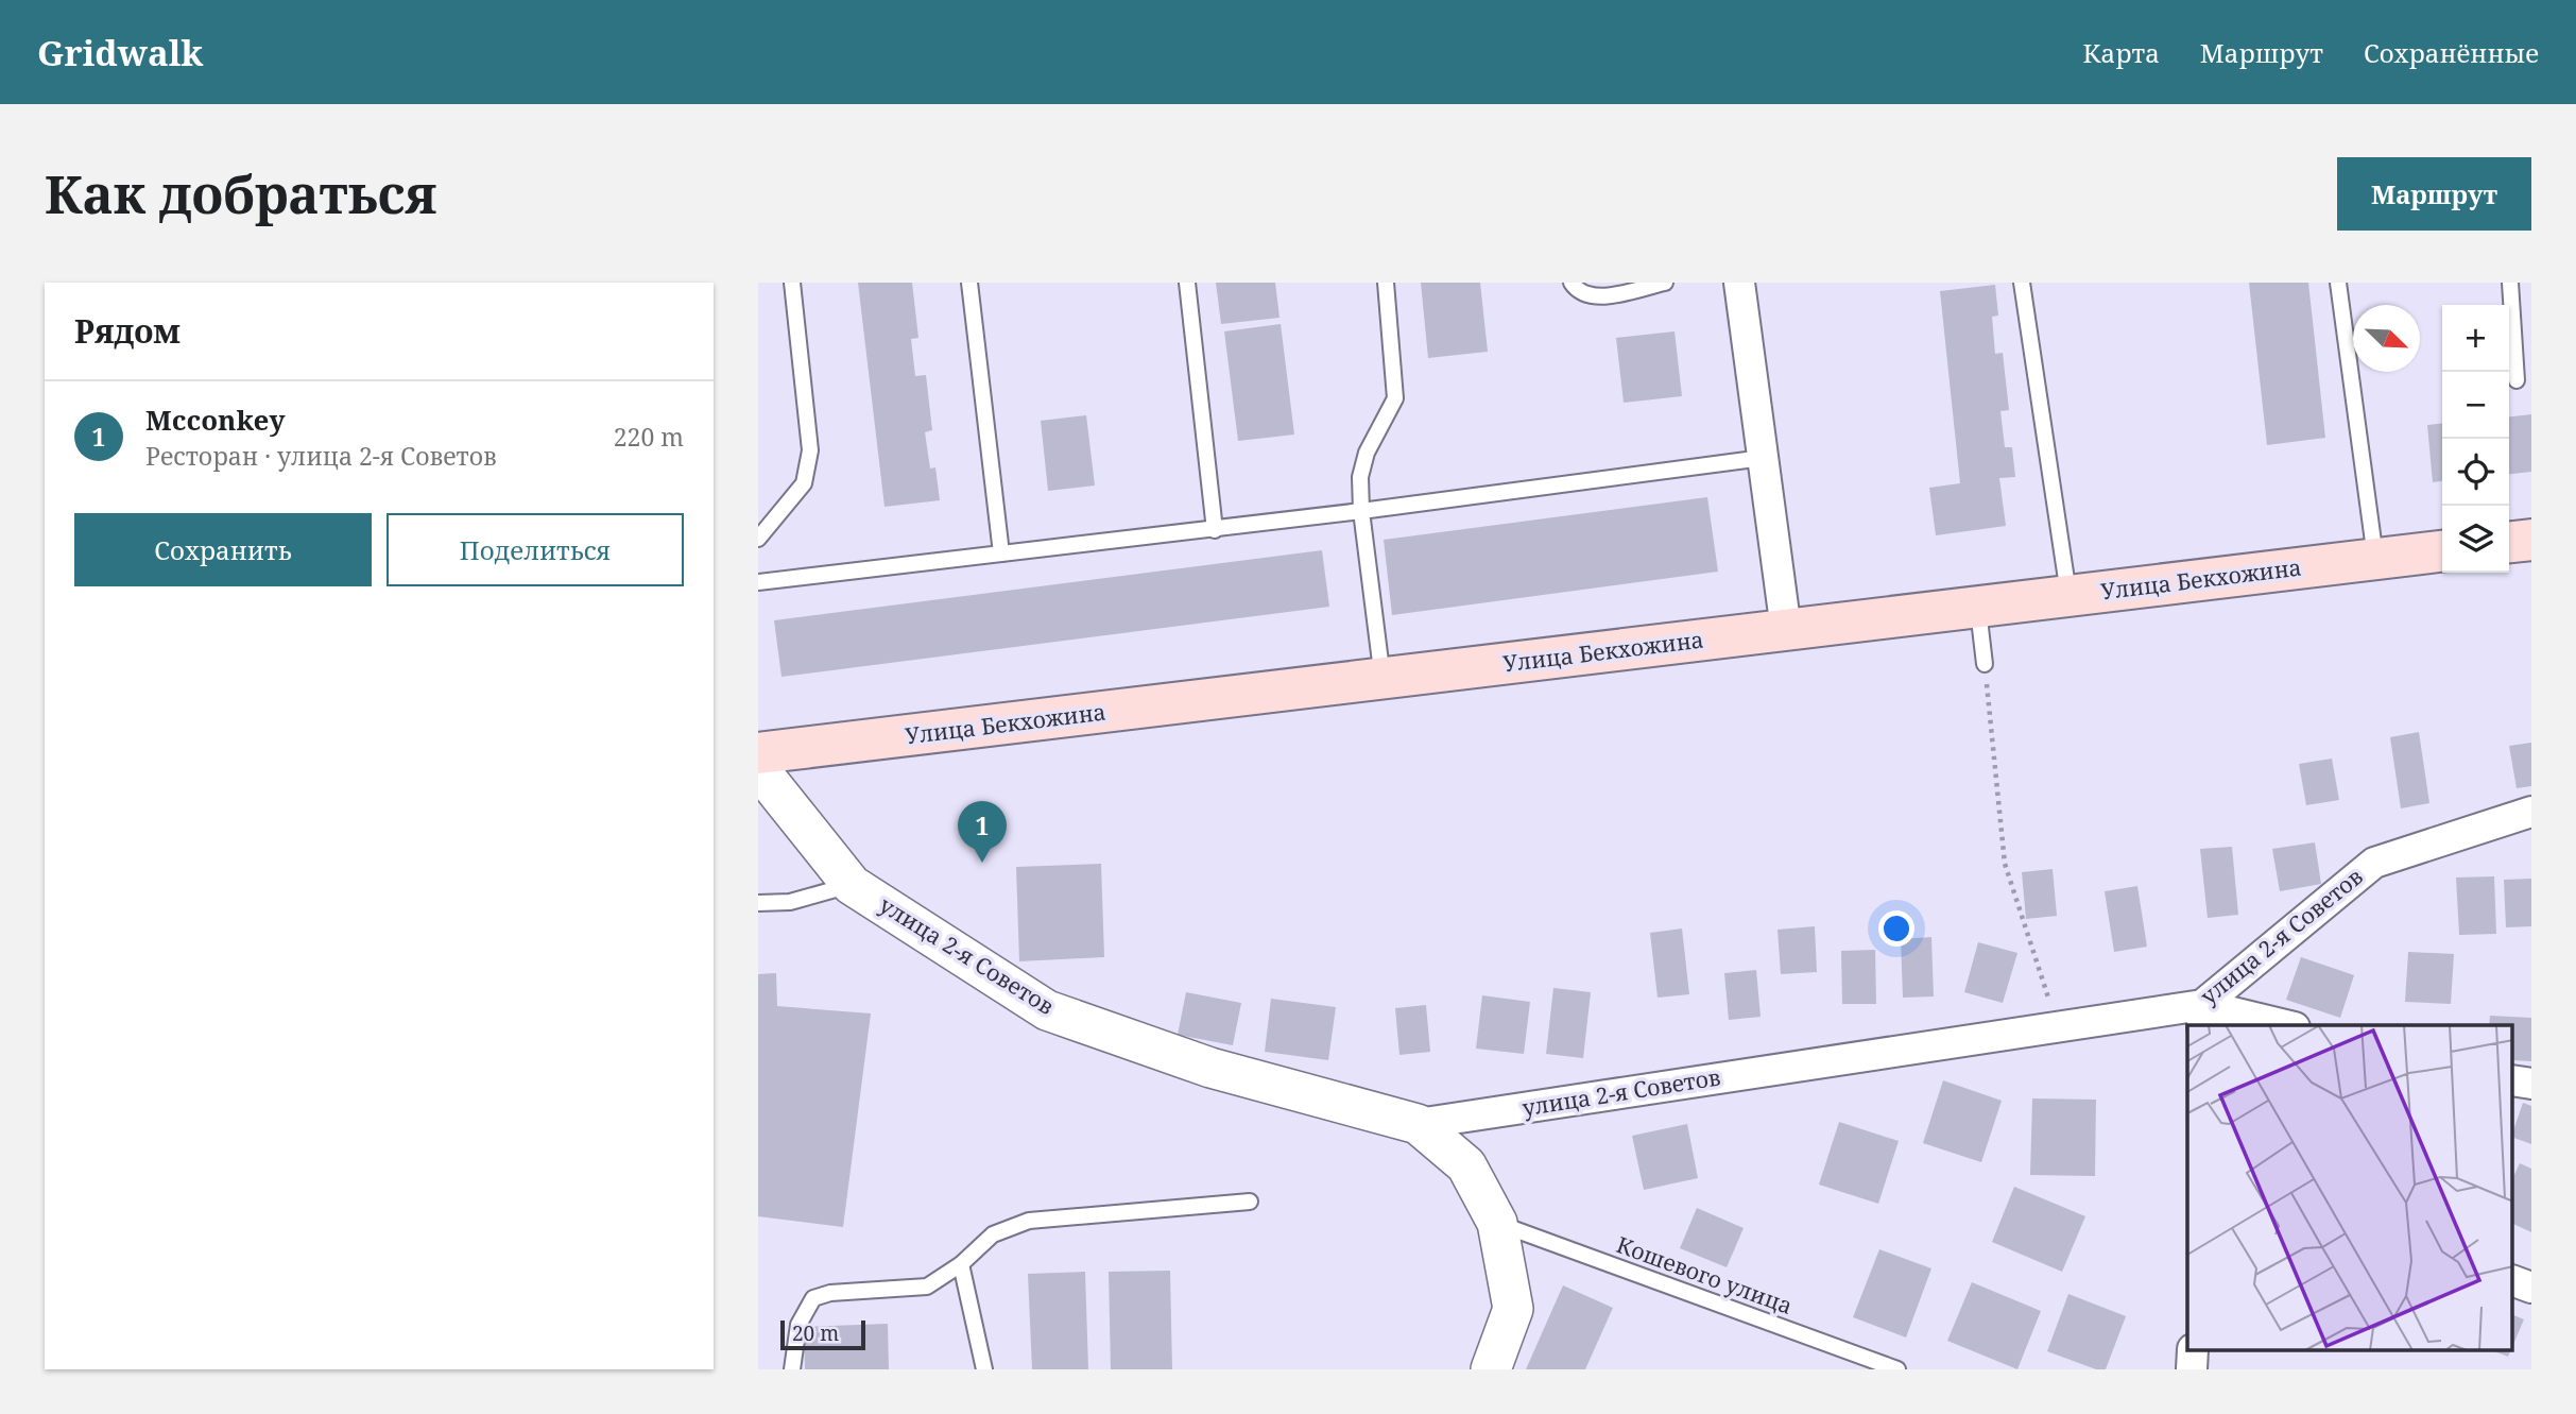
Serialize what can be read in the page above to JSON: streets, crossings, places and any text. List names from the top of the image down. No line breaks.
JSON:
{"streets":{"main road":["Улица Бекхожина"],"street":["улица 2-я Советов"],"lane":["Кошевого улица"]},"scale_bar":"20 m","north":"bottom right","page":{"header":"Gridwalk","nav":["Карта","Маршрут","Сохранённые"],"buttons":["Маршрут",["Сохранить","Поделиться"]],"title":"Как добраться","heading":"Рядом","map_buttons":["+","−"],"list":[{"mark":"1","name":"Mcconkey","note":"Ресторан · улица 2-я Советов","value":"220 m"}],"pins":"1","scale":"20 m"}}
